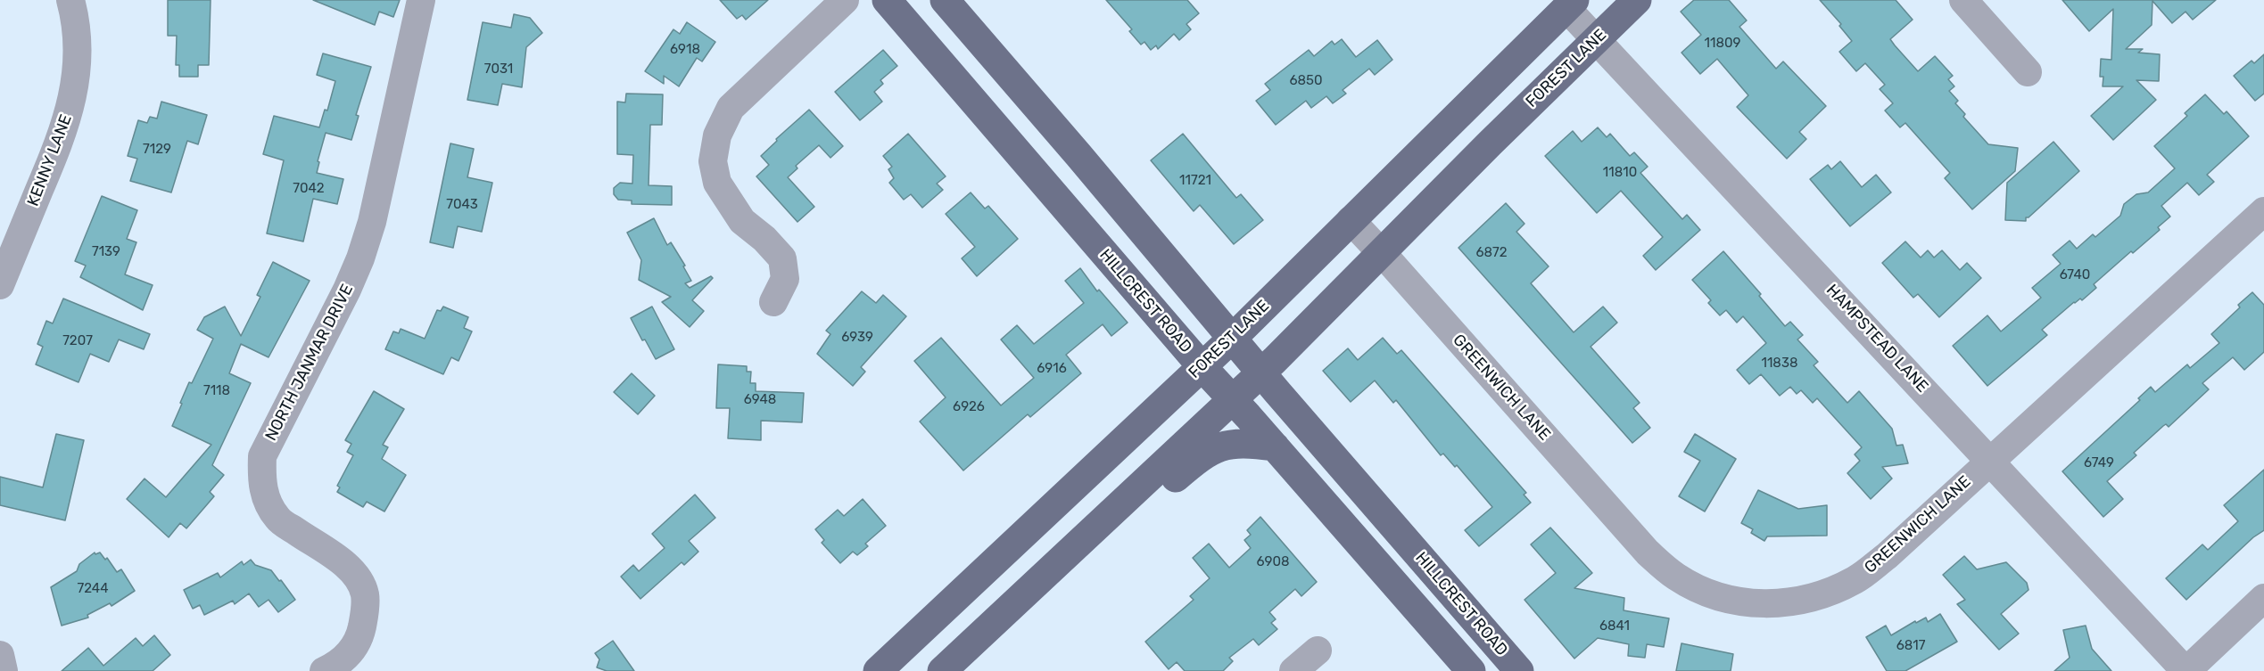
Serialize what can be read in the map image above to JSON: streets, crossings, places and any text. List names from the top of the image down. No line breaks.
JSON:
{"streets":{"main road":["FOREST LANE","HILLCREST ROAD"],"street":["KENNY LANE","HAMPSTEAD LANE","NORTH JANMAR DRIVE","GREENWICH LANE"]},"crossings":[["FOREST LANE","HILLCREST ROAD"],["FOREST LANE","HAMPSTEAD LANE"],["FOREST LANE","GREENWICH LANE"],["HAMPSTEAD LANE","GREENWICH LANE"]],"house_numbers":["11809","6918","7031","6850","7129","11810","11721","7042","7043","7139","6872","6740","6939","7207","11838","6916","7118","6948","6926","6749","6908","7244","6841","6817"]}
